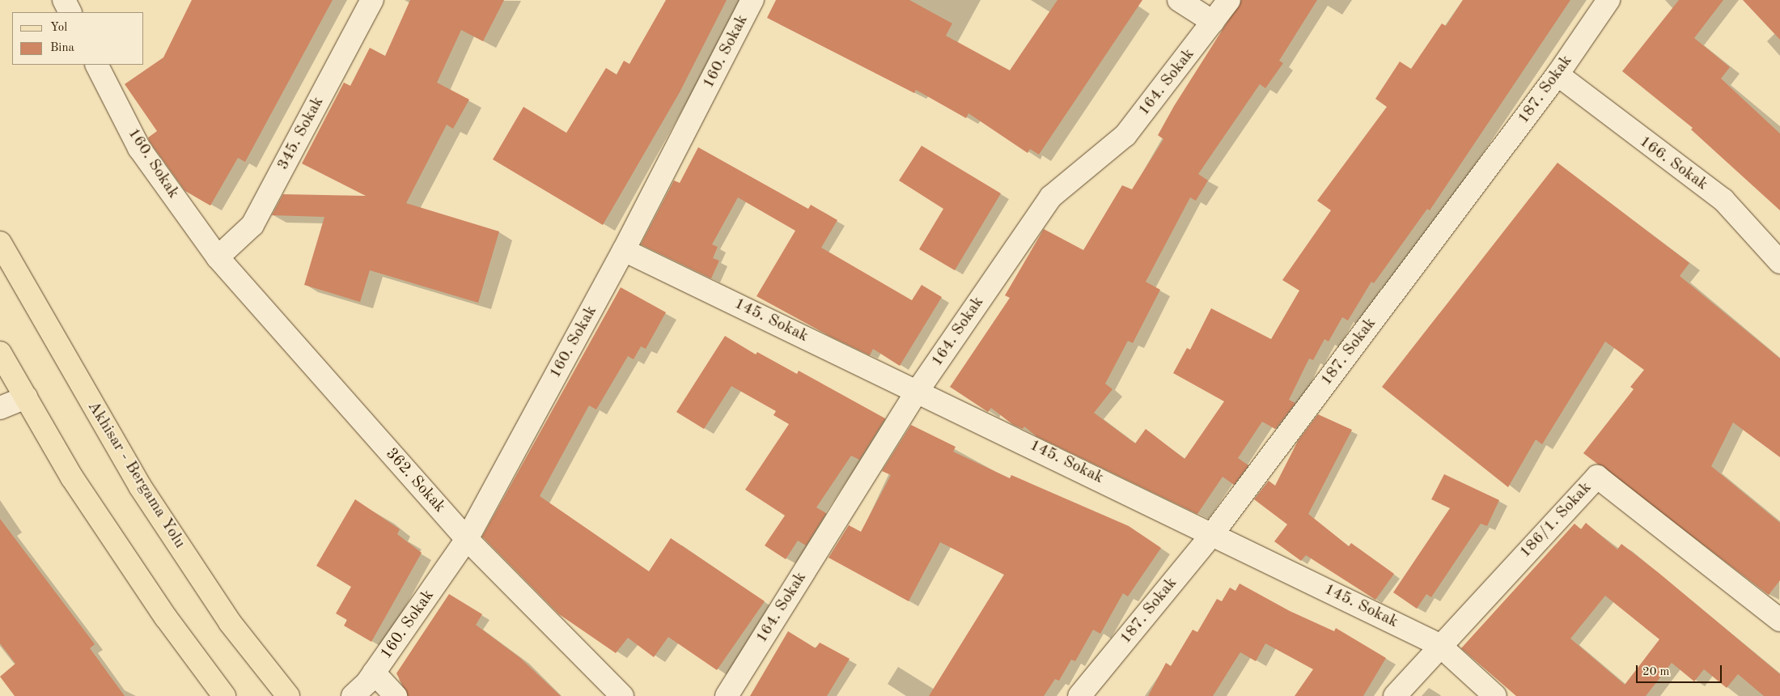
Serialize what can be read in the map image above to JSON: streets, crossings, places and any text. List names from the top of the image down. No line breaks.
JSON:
{"streets":{"main road":["Akhisar - Bergama Yolu"],"street":["160. Sokak","164. Sokak","187. Sokak","345. Sokak","166. Sokak","145. Sokak","362. Sokak","186/1. Sokak"]},"crossings":[["160. Sokak","345. Sokak"],["160. Sokak","145. Sokak"],["160. Sokak","362. Sokak"],["164. Sokak","145. Sokak"],["187. Sokak","166. Sokak"],["187. Sokak","145. Sokak"],["345. Sokak","362. Sokak"],["145. Sokak","186/1. Sokak"]],"legend":["Yol","Bina"],"scale_bar":"20 m"}
